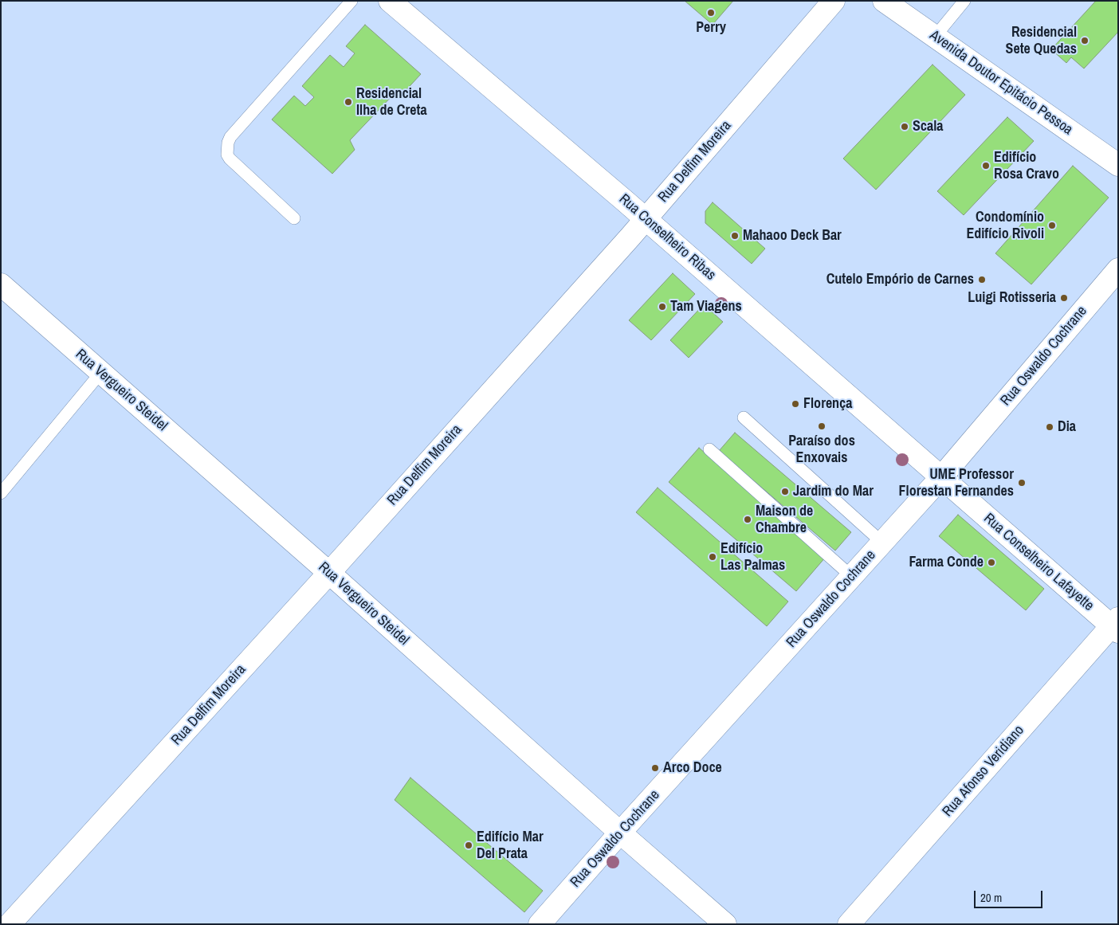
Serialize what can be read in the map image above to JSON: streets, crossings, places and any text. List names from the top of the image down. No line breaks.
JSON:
{"streets":{"street":["Avenida Doutor Epitácio Pessoa","Rua Delfim Moreira","Rua Conselheiro Ribas","Rua Oswaldo Cochrane","Rua Vergueiro Steidel","Rua Conselheiro Lafayette","Rua Afonso Veridiano"]},"crossings":[["Rua Delfim Moreira","Rua Conselheiro Ribas"],["Rua Delfim Moreira","Rua Vergueiro Steidel"],["Rua Conselheiro Ribas","Rua Oswaldo Cochrane"],["Rua Conselheiro Ribas","Rua Conselheiro Lafayette"],["Rua Oswaldo Cochrane","Rua Vergueiro Steidel"],["Rua Oswaldo Cochrane","Rua Conselheiro Lafayette"],["Rua Conselheiro Lafayette","Rua Afonso Veridiano"]],"places":["Perry","Residencial Sete Quedas","Residencial Ilha de Creta","Scala","Edifício Rosa Cravo","Condomínio Edifício Rivoli","Mahaoo Deck Bar","Cutelo Empório de Carnes","Luigi Rotisseria","Tam Viagens","Florença","Paraíso dos Enxovais","Dia","UME Professor Florestan Fernandes","Jardim do Mar","Maison de Chambre","Edifício Las Palmas","Farma Conde","Arco Doce","Edifício Mar Del Prata"],"scale_bar":"20 m"}
